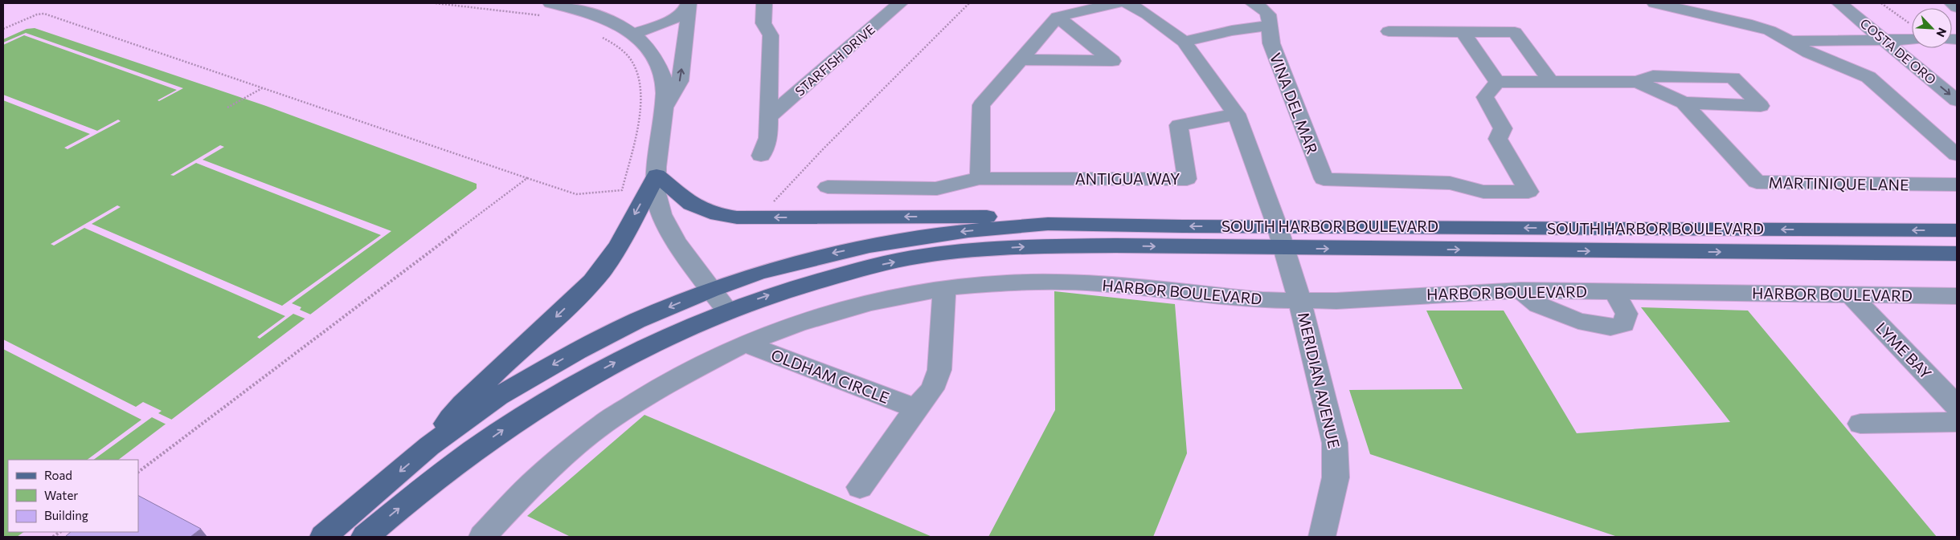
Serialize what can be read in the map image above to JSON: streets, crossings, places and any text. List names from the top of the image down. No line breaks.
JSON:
{"streets":{"main road":["SOUTH HARBOR BOULEVARD"],"street":["COSTA DE ORO","STARFISH DRIVE","VINA DEL MAR","ANTIGUA WAY","MARTINIQUE LANE","HARBOR BOULEVARD","LYME BAY","OLDHAM CIRCLE","MERIDIAN AVENUE"]},"crossings":[["VINA DEL MAR","MARTINIQUE LANE"],["ANTIGUA WAY","MERIDIAN AVENUE"],["SOUTH HARBOR BOULEVARD","MERIDIAN AVENUE"],["HARBOR BOULEVARD","LYME BAY"],["HARBOR BOULEVARD","OLDHAM CIRCLE"],["HARBOR BOULEVARD","MERIDIAN AVENUE"]],"legend":["Road","Water","Building"],"north":"bottom right"}
